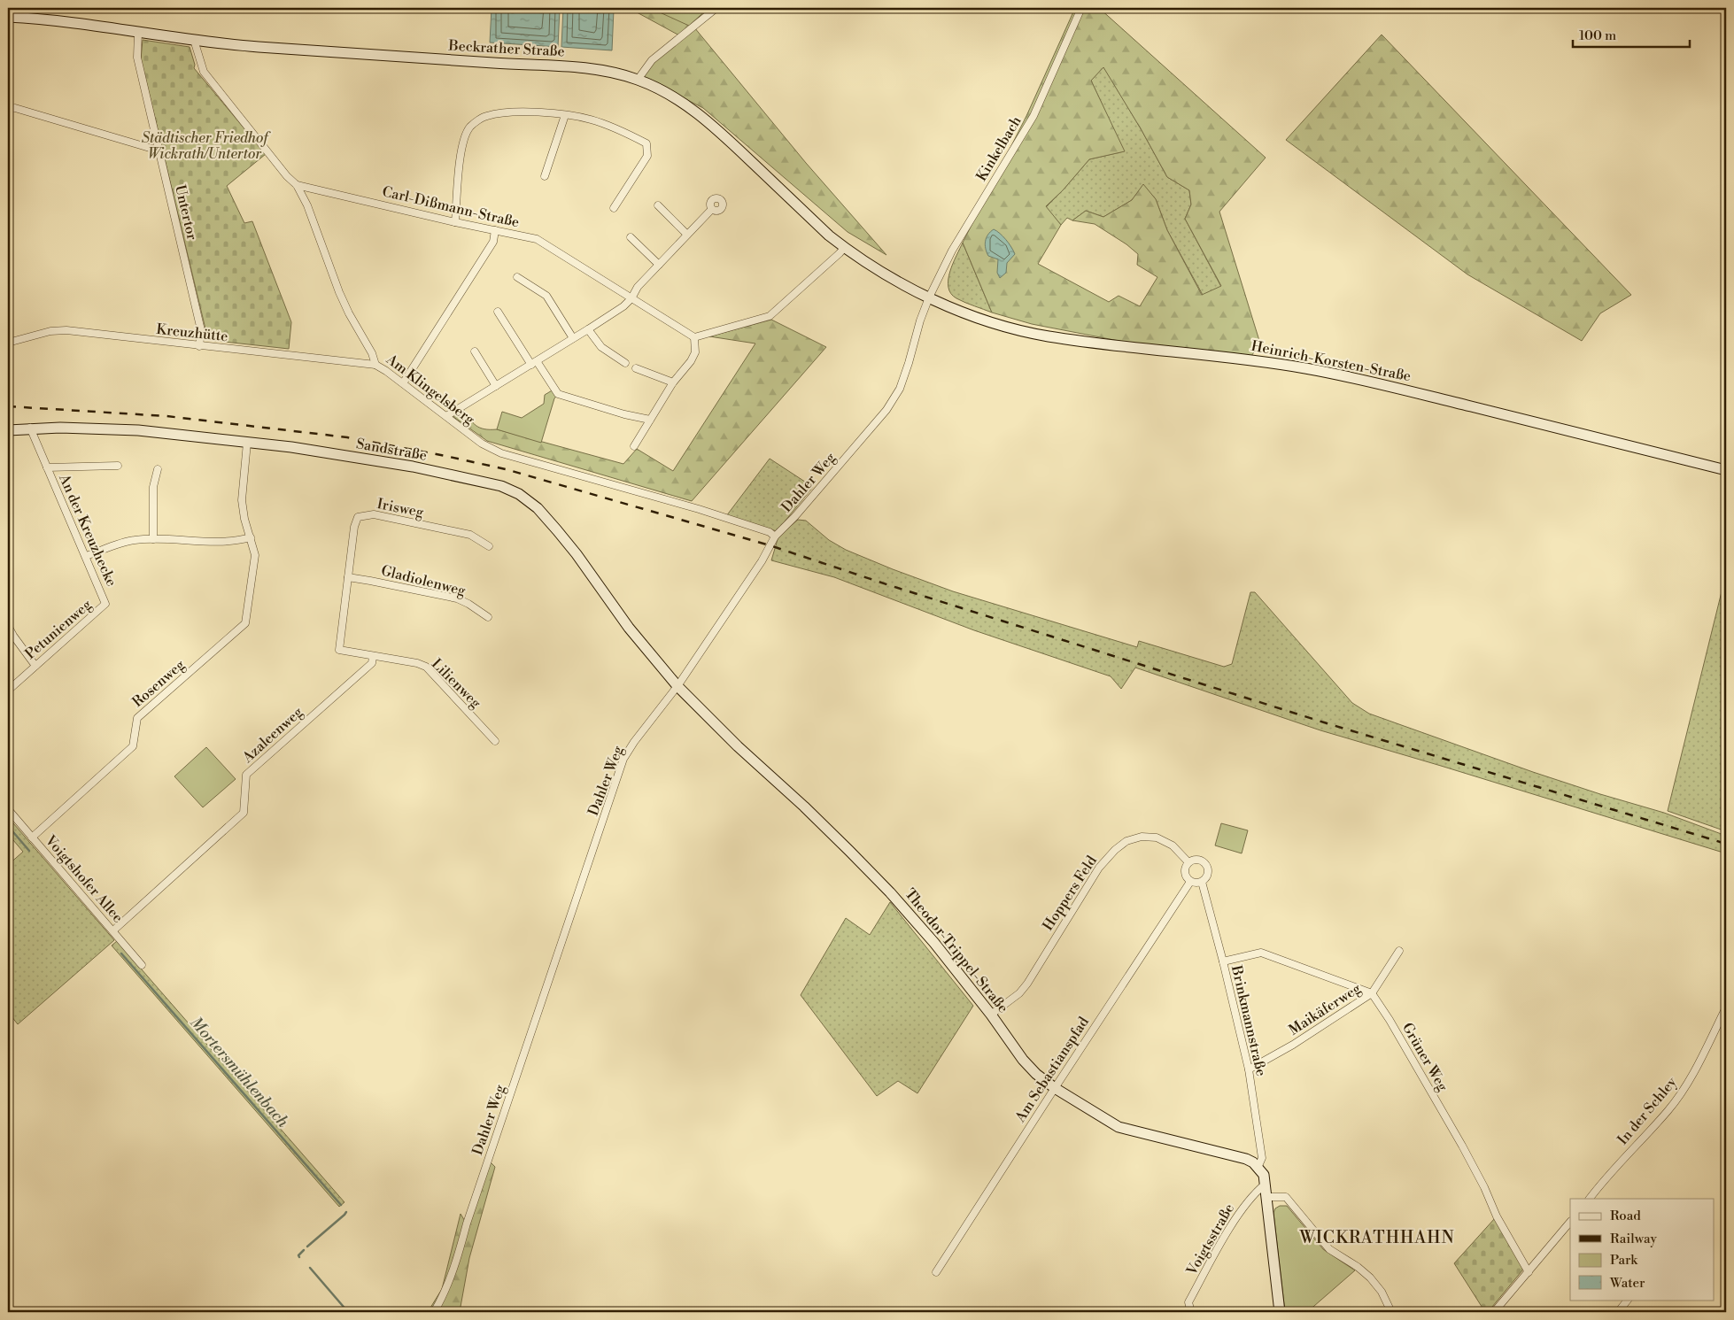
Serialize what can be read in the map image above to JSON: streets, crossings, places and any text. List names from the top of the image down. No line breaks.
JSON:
{"streets":{"street":["Beckrather Straße","Kinkelbach","Carl-Dißmann-Straße","Untertor","Kreuzhütte","Heinrich-Korsten-Straße","Am Klingelsberg","Sandstraße","Dahler Weg","Irisweg","An der Kreuzhecke","Gladiolenweg","Petunienweg","Rosenweg","Lilienweg","Azaleenweg","Voigtshofer Allee","Hoppers Feld","Theodor-Trippel-Straße","Maikäferweg","Brinkmannstraße","Grüner Weg","Am Sebastianspfad","In der Schley","Voigtsstraße"]},"crossings":[["Beckrather Straße","Kinkelbach"],["Beckrather Straße","Untertor"],["Beckrather Straße","Heinrich-Korsten-Straße"],["Beckrather Straße","Am Klingelsberg"],["Beckrather Straße","Dahler Weg"],["Kinkelbach","Heinrich-Korsten-Straße"],["Kinkelbach","Dahler Weg"],["Carl-Dißmann-Straße","Am Klingelsberg"],["Untertor","Kreuzhütte"],["Kreuzhütte","Am Klingelsberg"],["Heinrich-Korsten-Straße","Dahler Weg"],["Am Klingelsberg","Dahler Weg"],["Sandstraße","Dahler Weg"],["Sandstraße","An der Kreuzhecke"],["Sandstraße","Theodor-Trippel-Straße"],["Dahler Weg","Theodor-Trippel-Straße"],["Irisweg","Gladiolenweg"],["Irisweg","Lilienweg"],["An der Kreuzhecke","Petunienweg"],["Rosenweg","Voigtshofer Allee"],["Lilienweg","Azaleenweg"],["Azaleenweg","Voigtshofer Allee"],["Hoppers Feld","Theodor-Trippel-Straße"],["Hoppers Feld","Brinkmannstraße"],["Hoppers Feld","Am Sebastianspfad"],["Theodor-Trippel-Straße","Brinkmannstraße"],["Theodor-Trippel-Straße","Am Sebastianspfad"],["Maikäferweg","Brinkmannstraße"],["Maikäferweg","Grüner Weg"],["Brinkmannstraße","Am Sebastianspfad"]],"districts":["WICKRATHHAHN"],"water":["Mortersmühlenbach"],"parks":["Städtischer Friedhof Wickrath/Untertor"],"legend":["Road","Railway","Park","Water"],"scale_bar":"100 m"}
